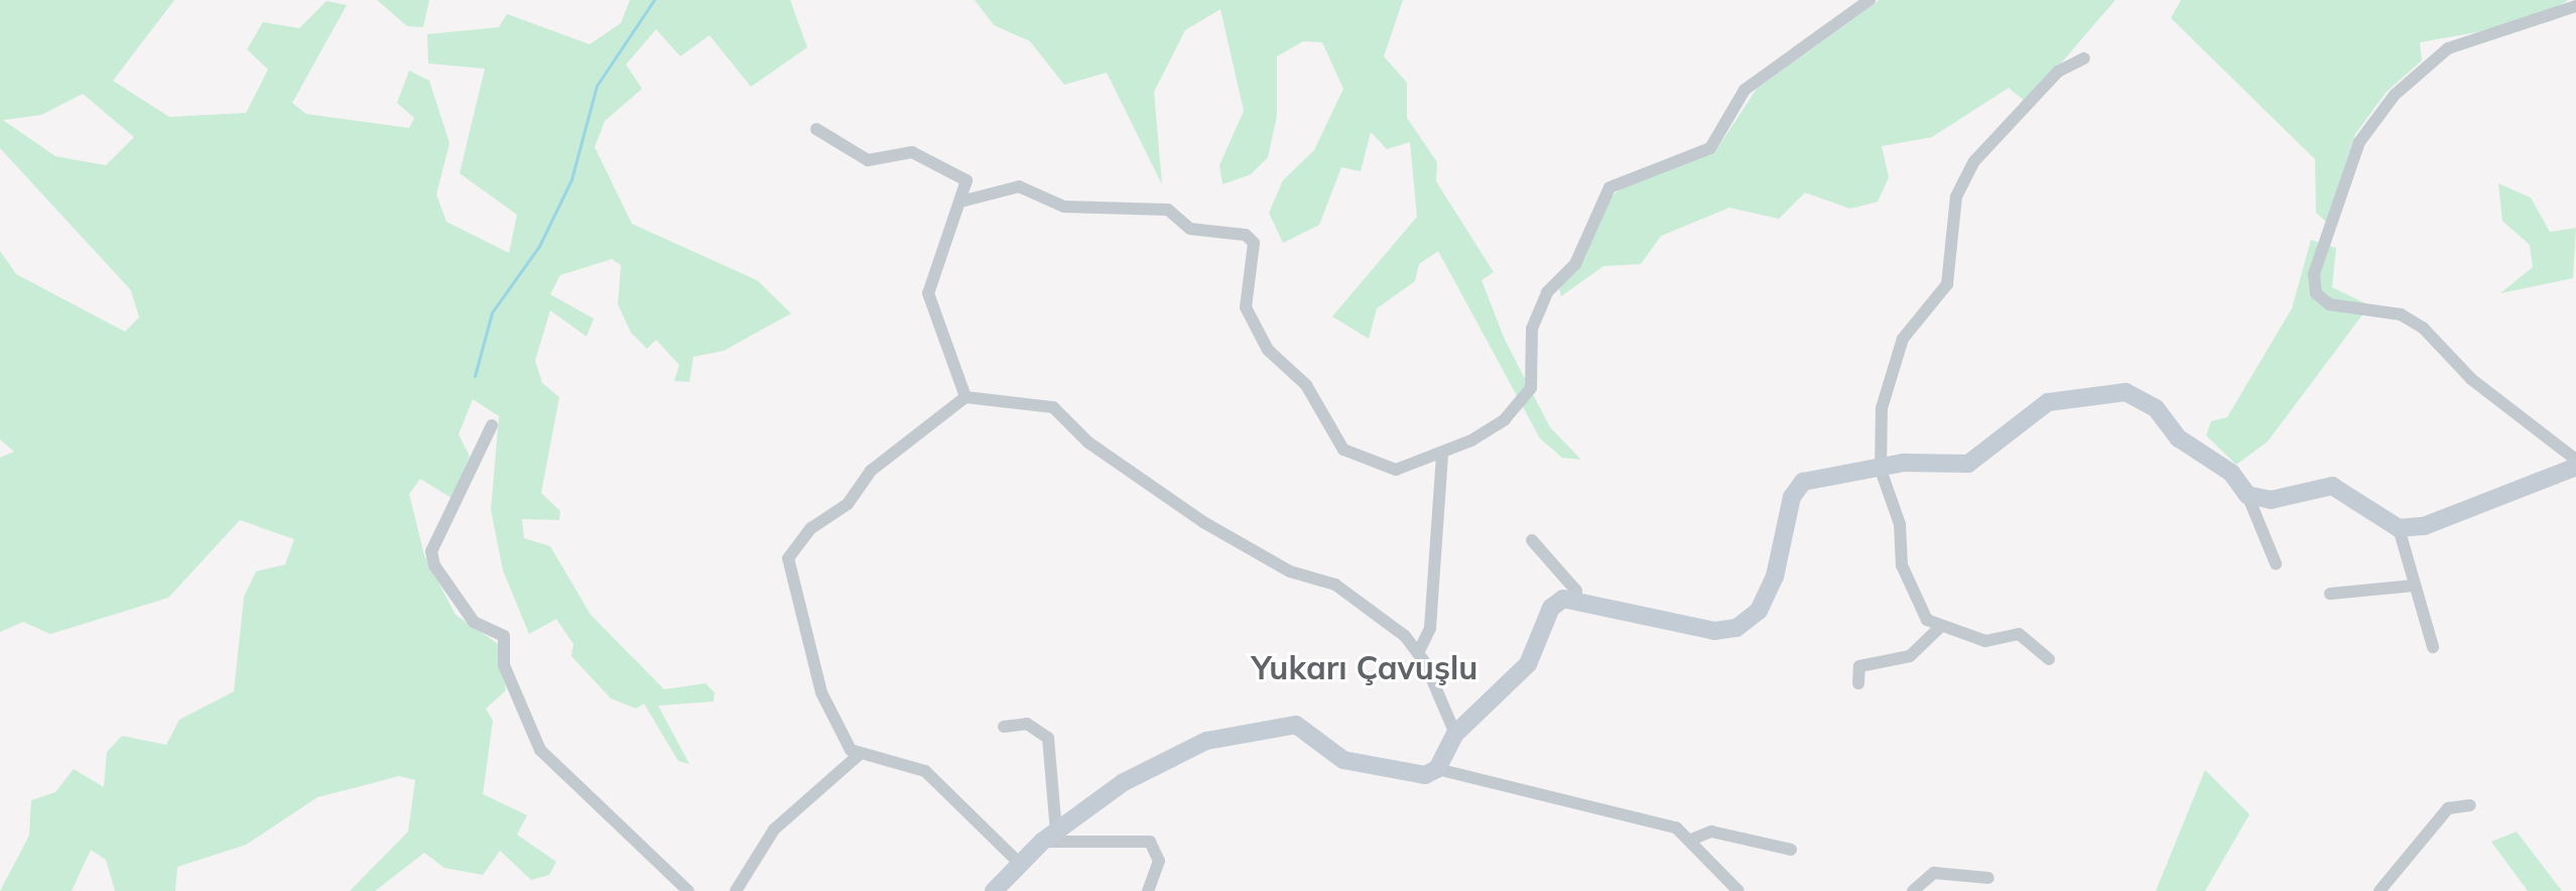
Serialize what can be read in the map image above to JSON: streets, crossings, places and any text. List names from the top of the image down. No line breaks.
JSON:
{"districts":["Yukarı Çavuşlu"]}
